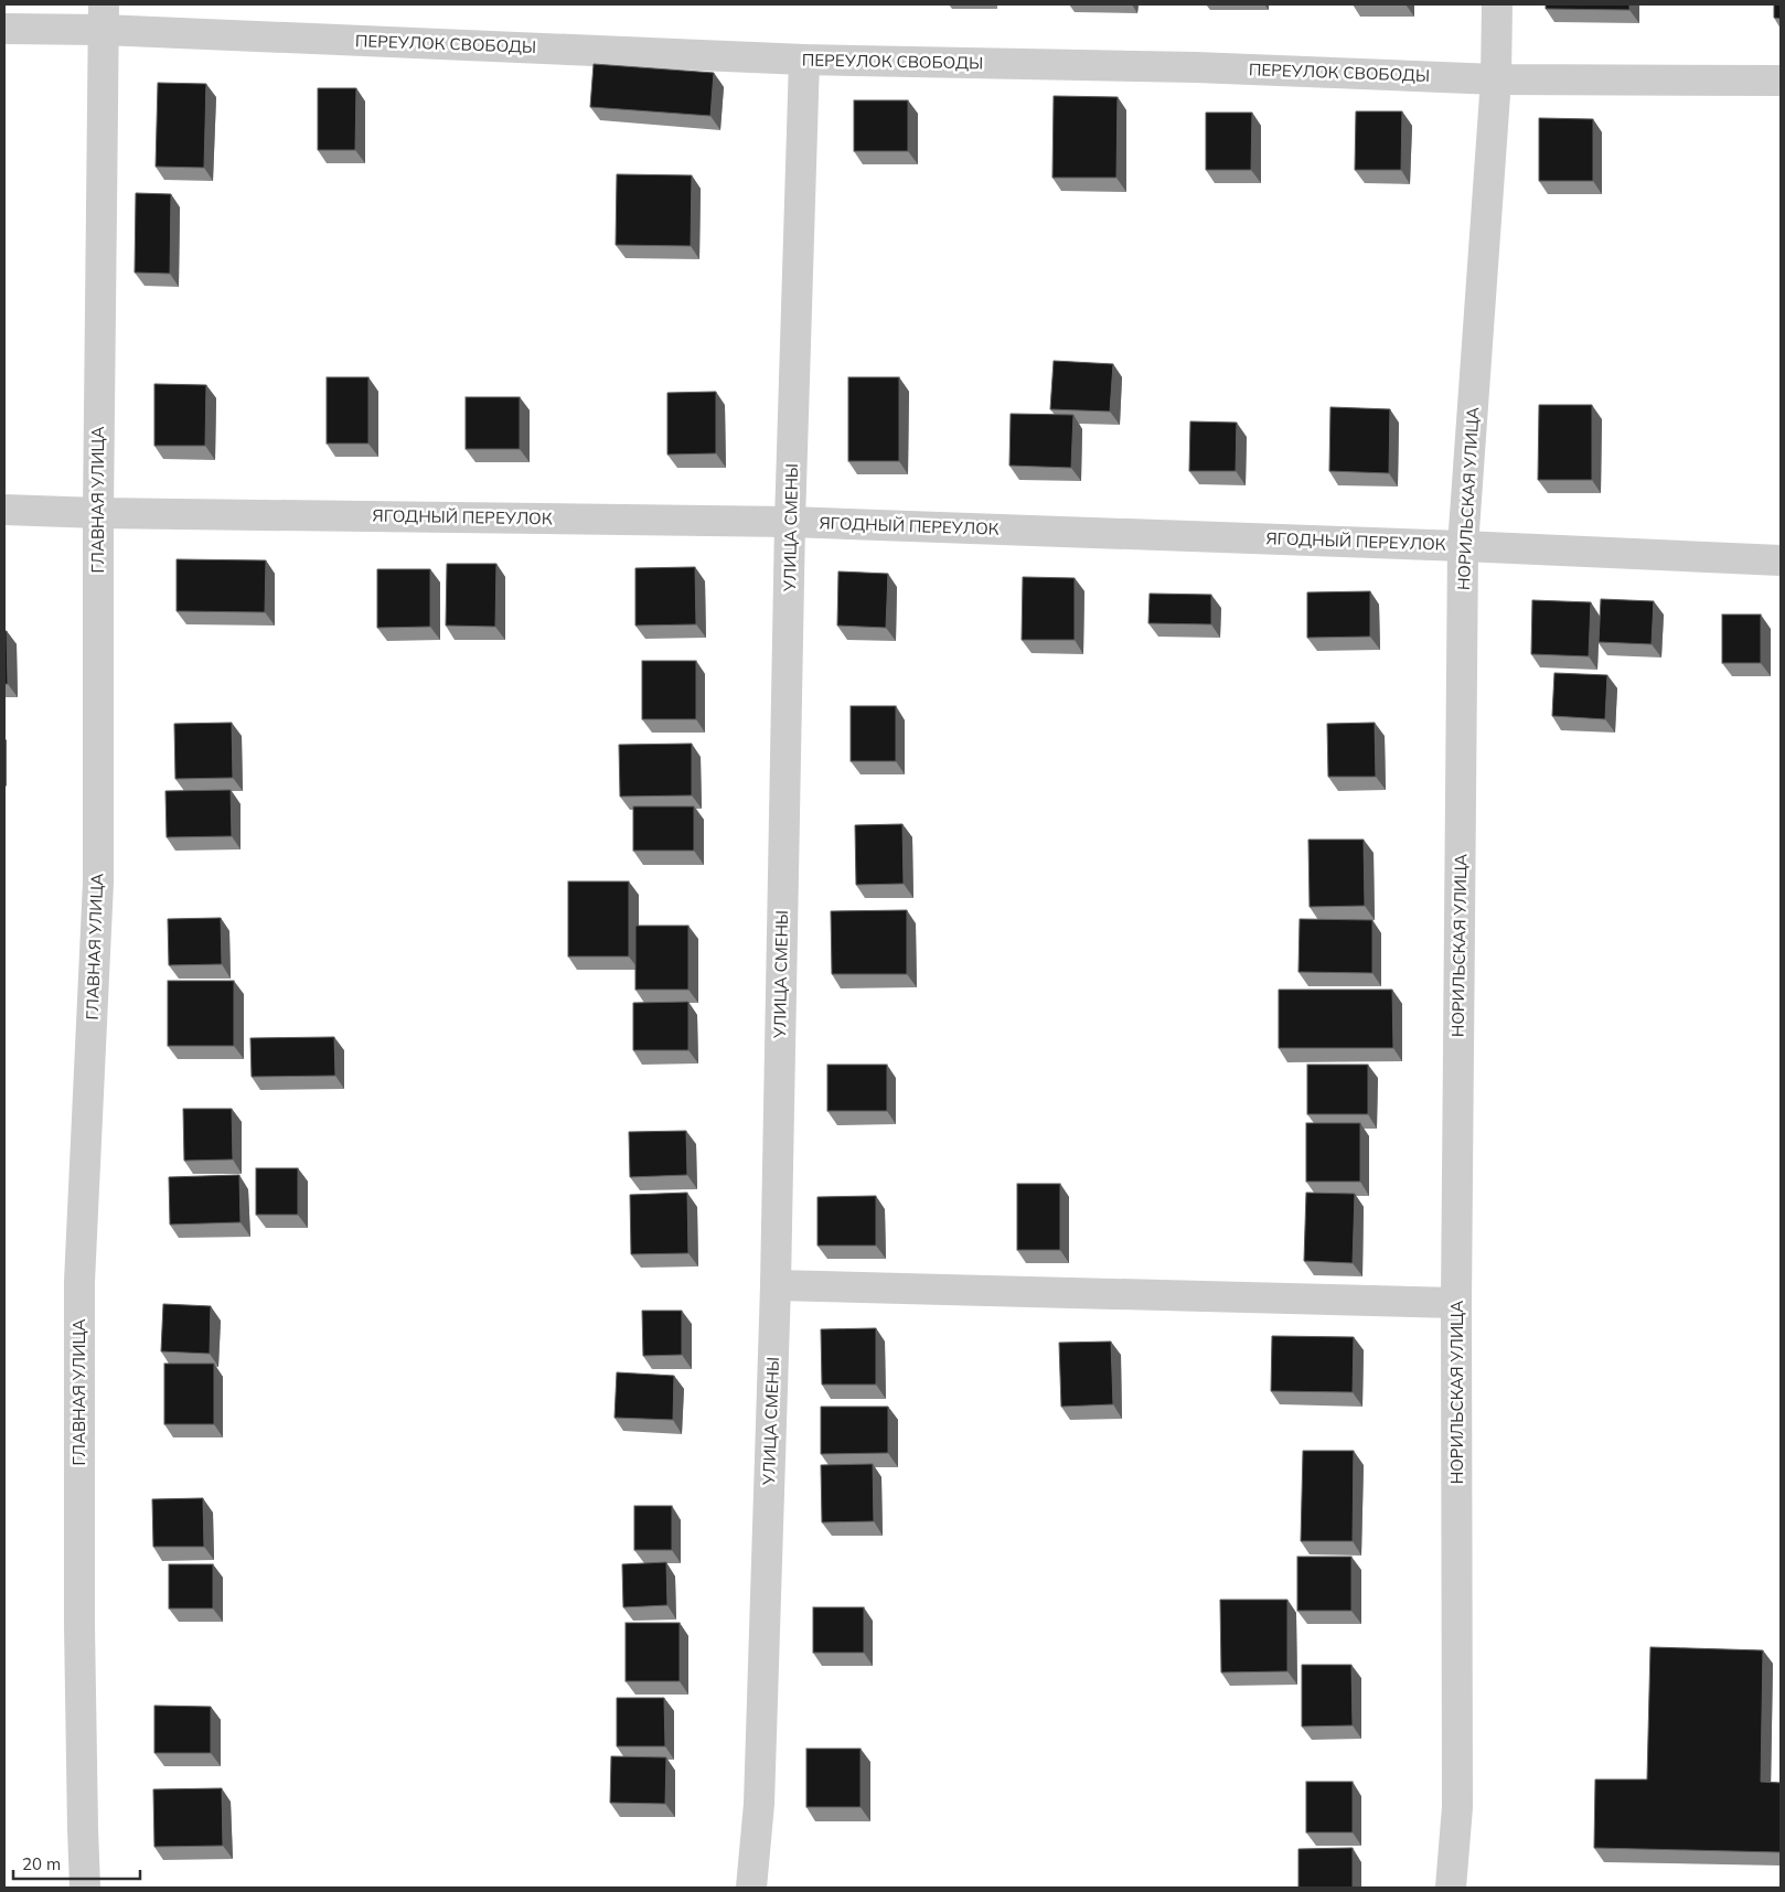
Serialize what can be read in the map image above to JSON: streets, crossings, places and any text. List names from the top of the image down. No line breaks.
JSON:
{"streets":{"street":["ПЕРЕУЛОК СВОБОДЫ","НОРИЛЬСКАЯ УЛИЦА","ГЛАВНАЯ УЛИЦА","ЯГОДНЫЙ ПЕРЕУЛОК","УЛИЦА СМЕНЫ"]},"crossings":[["ПЕРЕУЛОК СВОБОДЫ","НОРИЛЬСКАЯ УЛИЦА"],["ПЕРЕУЛОК СВОБОДЫ","ГЛАВНАЯ УЛИЦА"],["ПЕРЕУЛОК СВОБОДЫ","УЛИЦА СМЕНЫ"],["НОРИЛЬСКАЯ УЛИЦА","ЯГОДНЫЙ ПЕРЕУЛОК"],["ГЛАВНАЯ УЛИЦА","ЯГОДНЫЙ ПЕРЕУЛОК"],["ЯГОДНЫЙ ПЕРЕУЛОК","УЛИЦА СМЕНЫ"]],"scale_bar":"20 m"}
